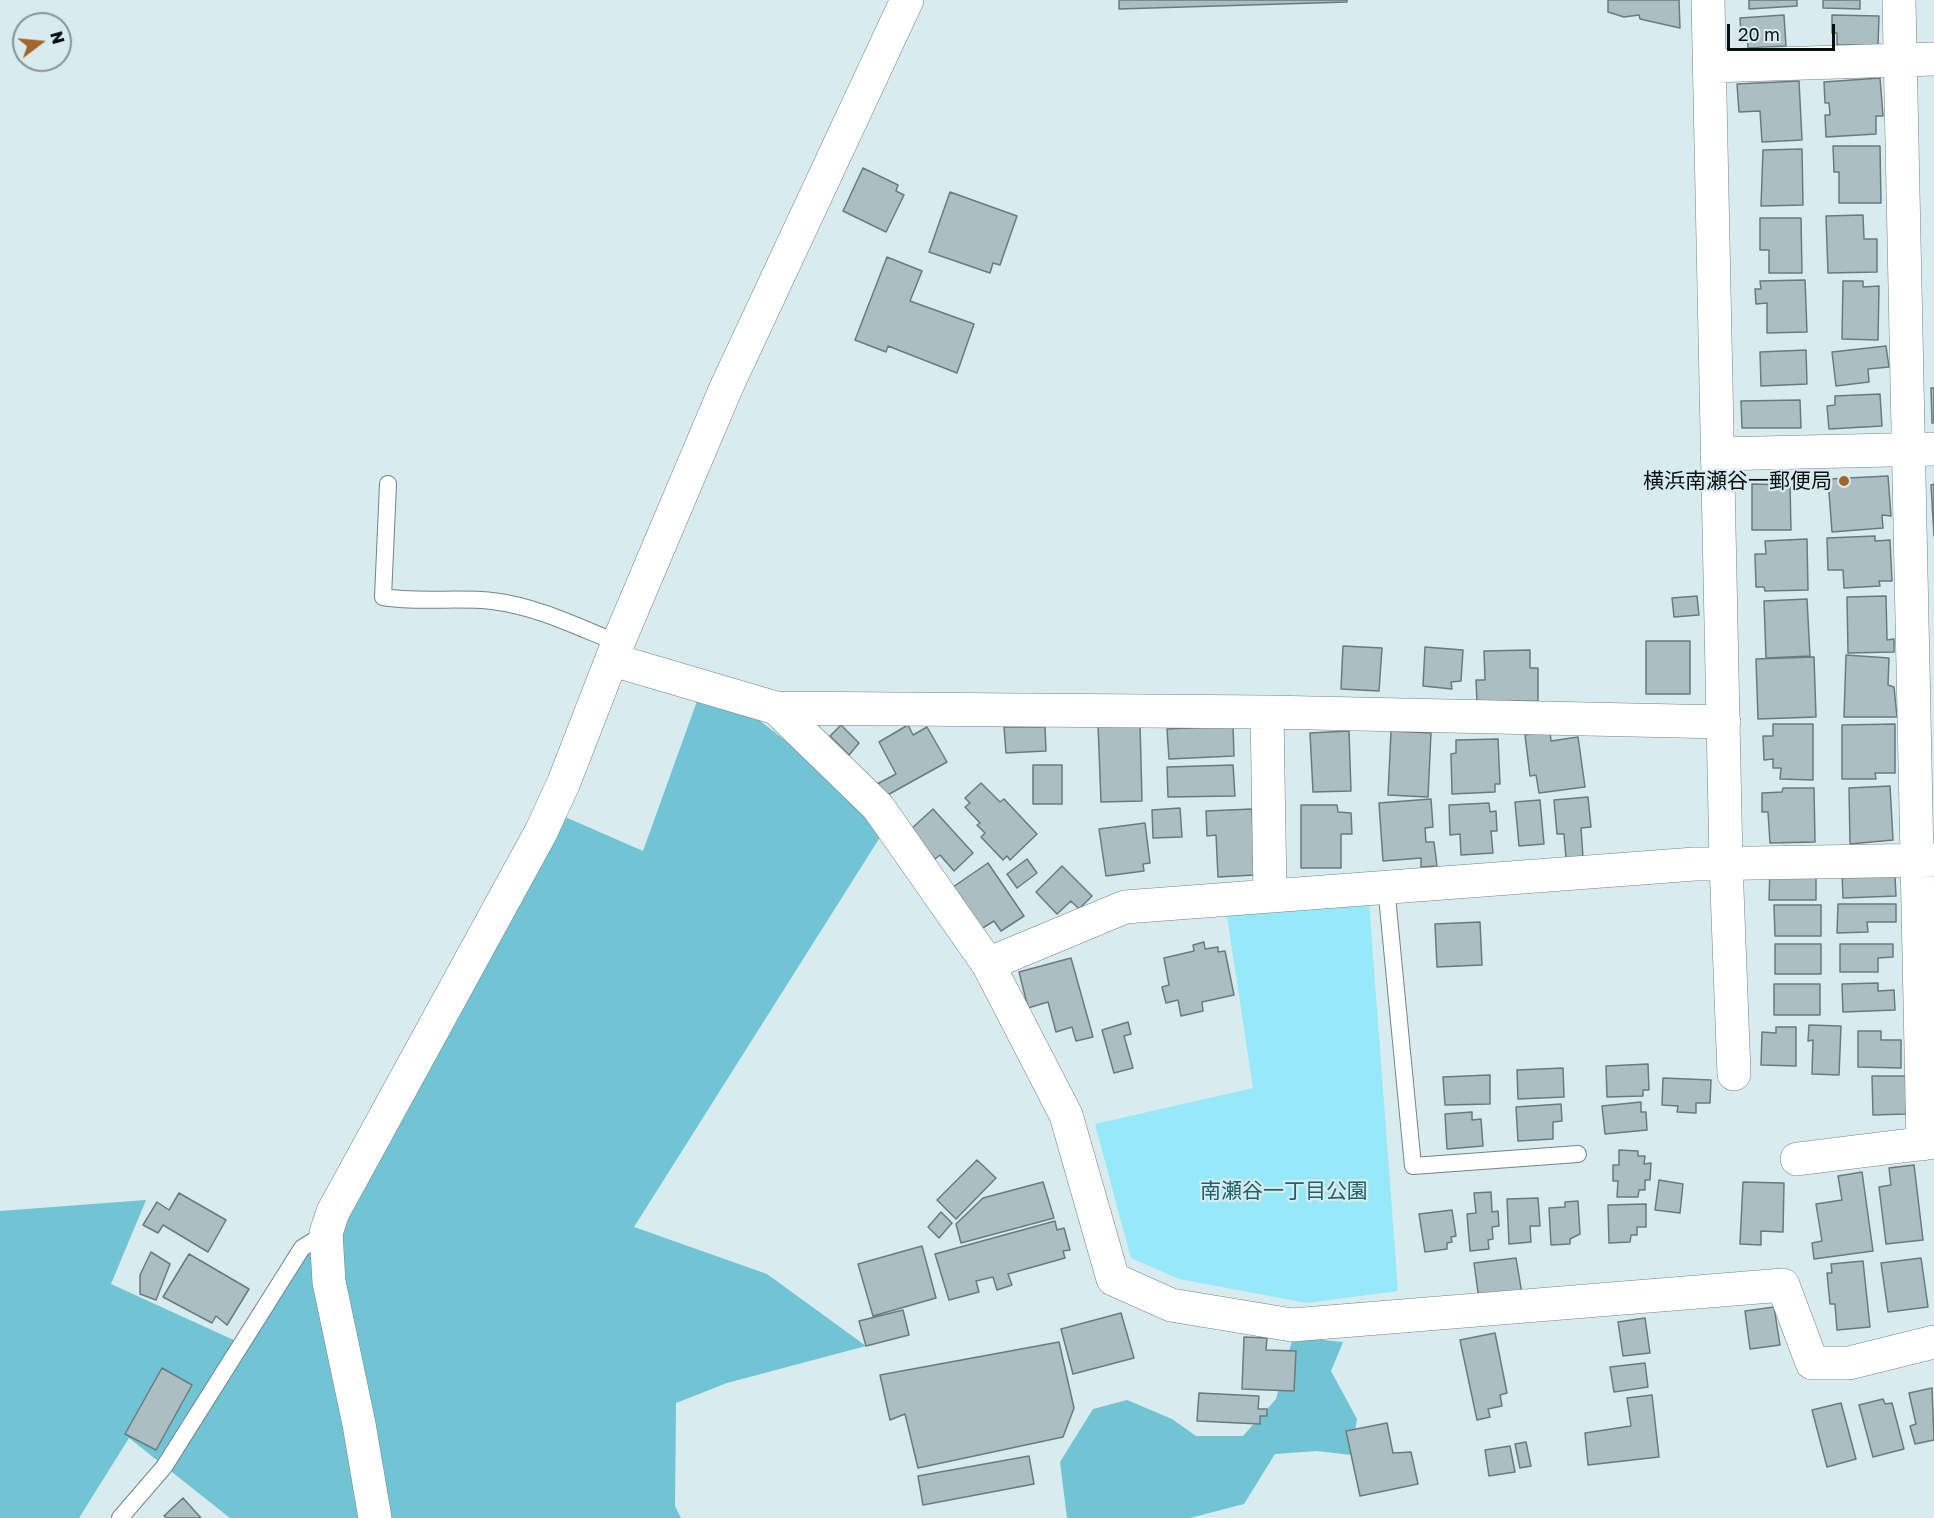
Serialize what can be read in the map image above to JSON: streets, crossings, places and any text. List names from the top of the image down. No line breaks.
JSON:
{"parks":["南瀬谷一丁目公園"],"places":["横浜南瀬谷一郵便局"],"scale_bar":"20 m","north":"right"}
